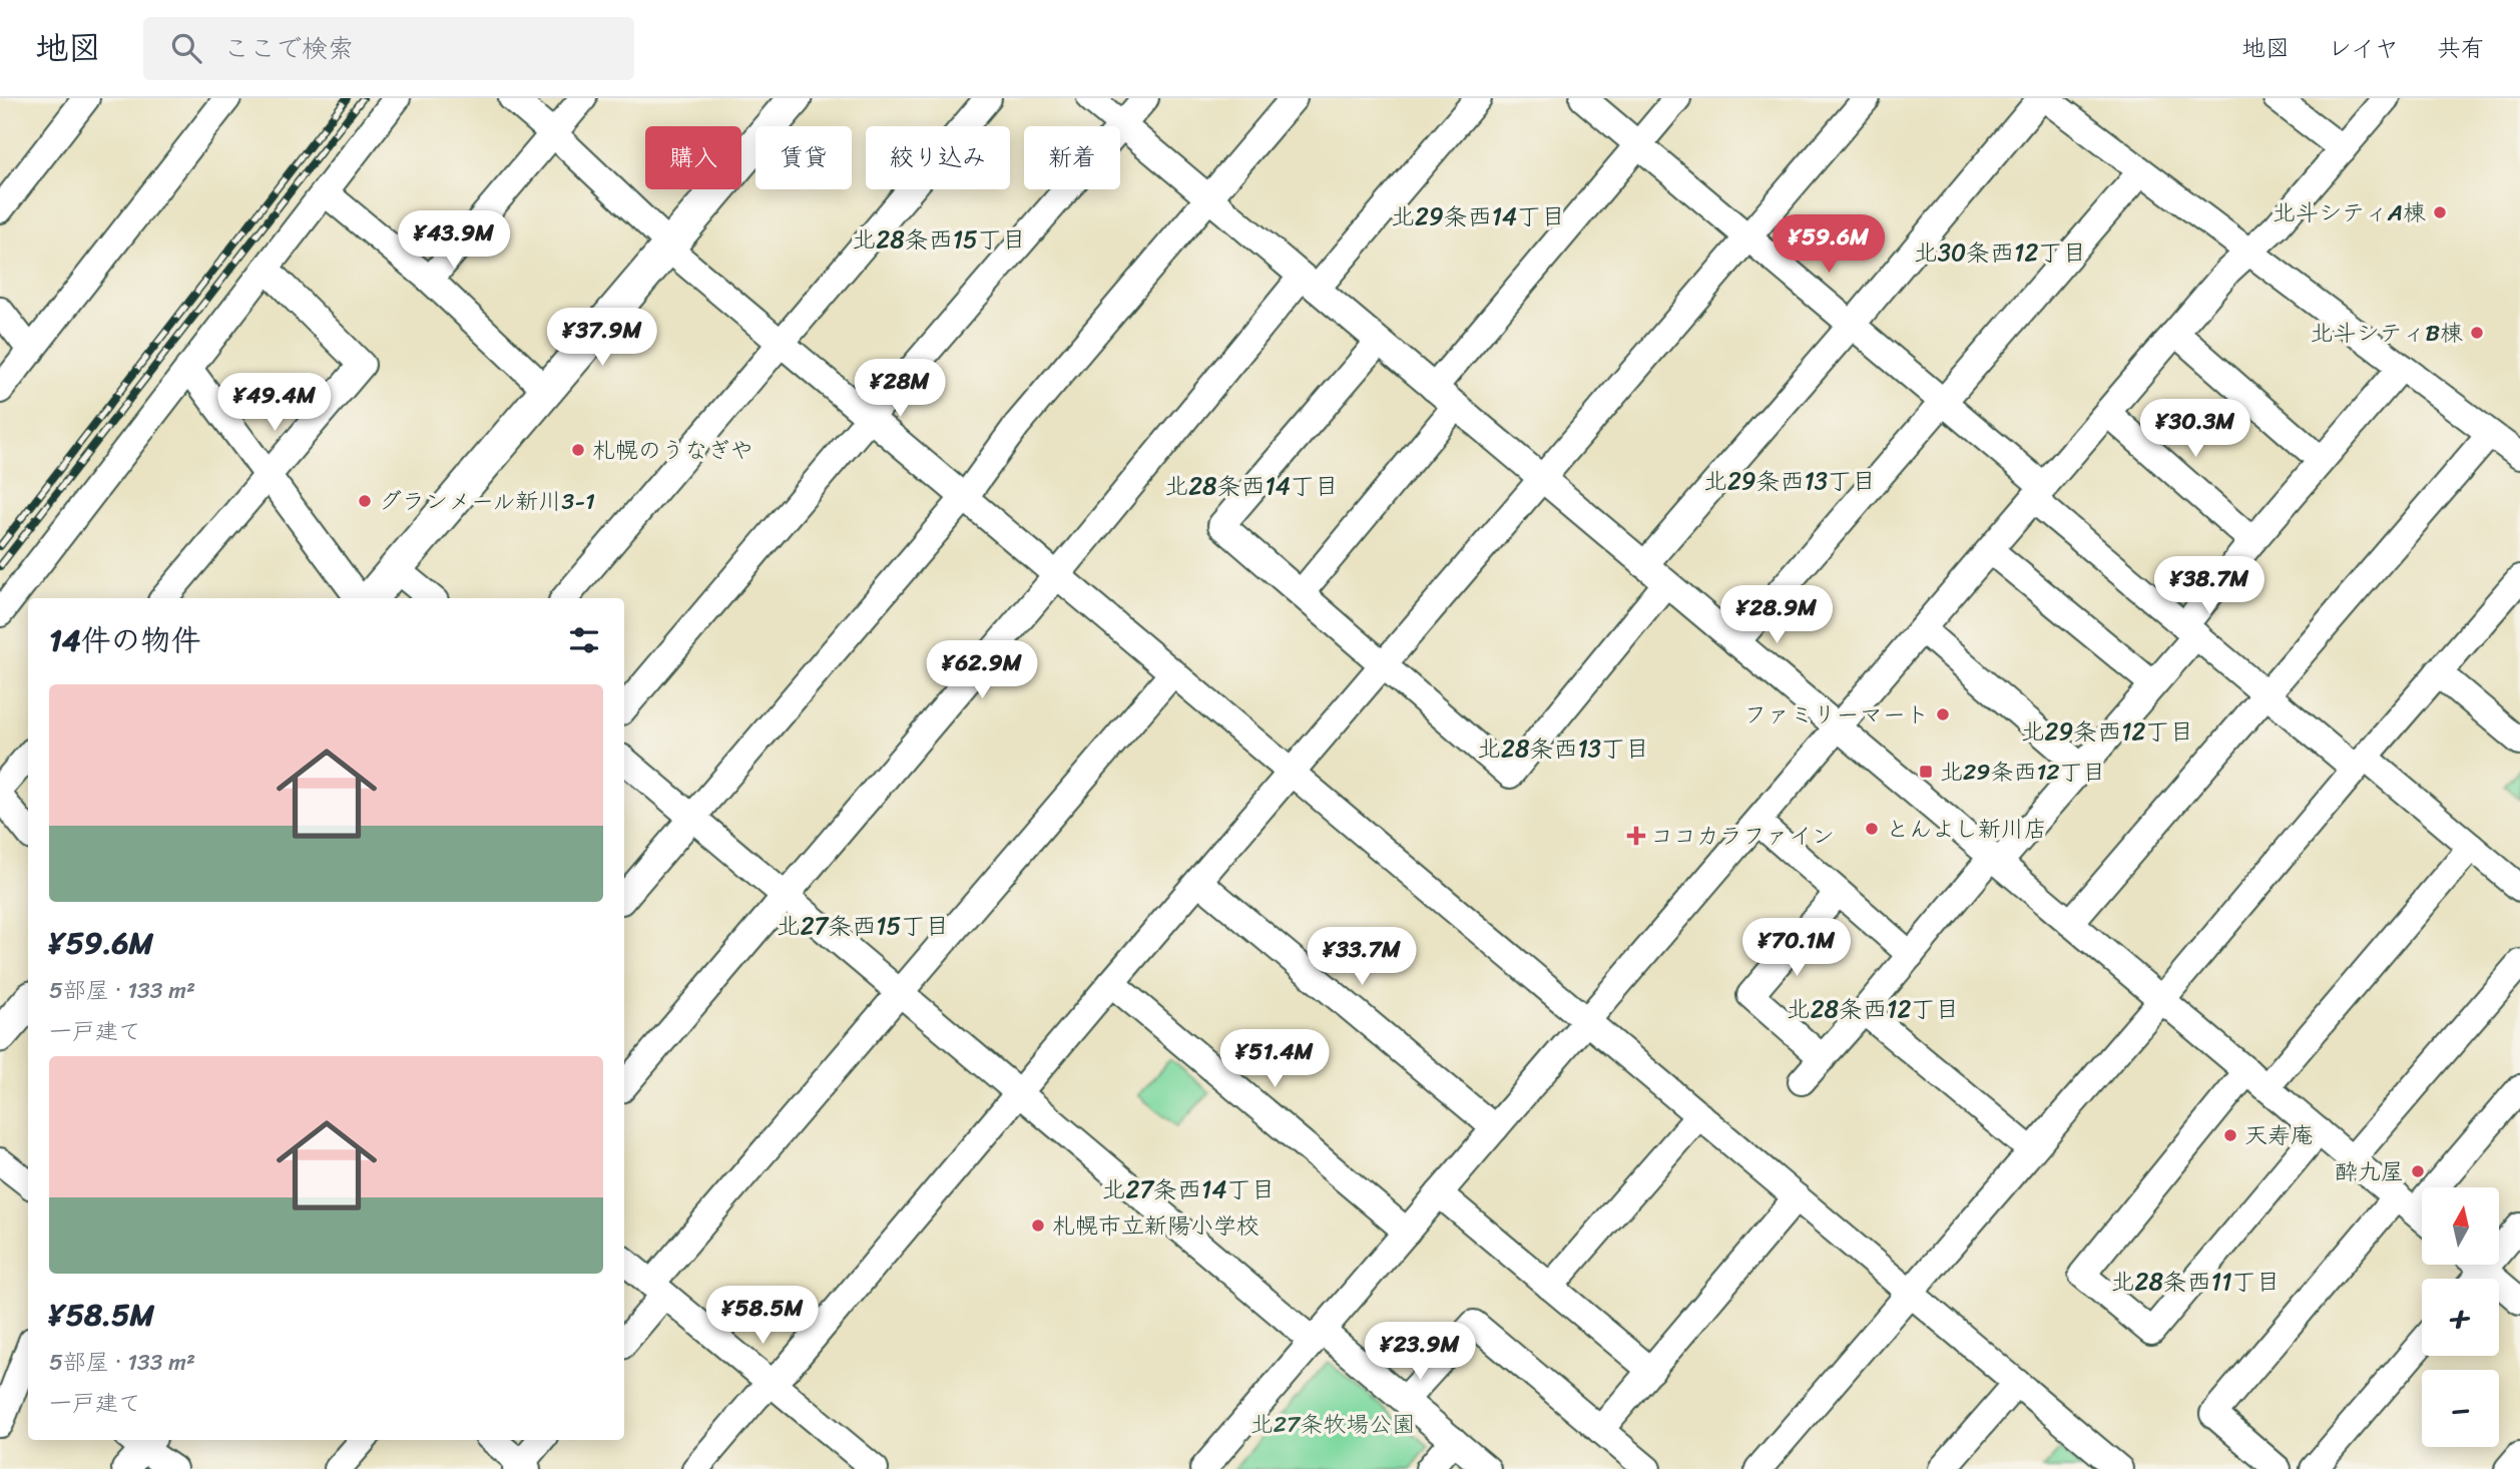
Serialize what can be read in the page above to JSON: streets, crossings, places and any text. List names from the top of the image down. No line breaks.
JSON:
{"districts":["北29条西14丁目","北28条西15丁目","北30条西12丁目","北29条西13丁目","北28条西14丁目","北29条西12丁目","北28条西13丁目","北27条西15丁目","北28条西12丁目","北27条西14丁目","北28条西11丁目"],"parks":["北27条牧場公園"],"places":{"other":["北斗シティA棟","北斗シティB棟","札幌のうなぎや","グランメール新川3-1","ファミリーマート","とんよし新川店","天寿庵","酔九屋","札幌市立新陽小学校"],"transit":["北29条西12丁目"],"health":["ココカラファイン"]},"north":"top","page":{"header":"地図","search":"ここで検索","nav":["地図","レイヤ","共有"],"chip":["購入","賃貸","絞り込み","新着"],"price":["¥43.9M","¥59.6M","¥37.9M","¥28M","¥49.4M","¥30.3M","¥38.7M","¥28.9M","¥62.9M","¥70.1M","¥33.7M","¥51.4M","¥58.5M","¥23.9M"],"heading":"14件の物件","list":[{"name":"¥59.6M","note":"5部屋 · 133 m² · 一戸建て"},{"name":"¥58.5M","note":"5部屋 · 133 m² · 一戸建て"}],"map_buttons":["+","−"]}}
